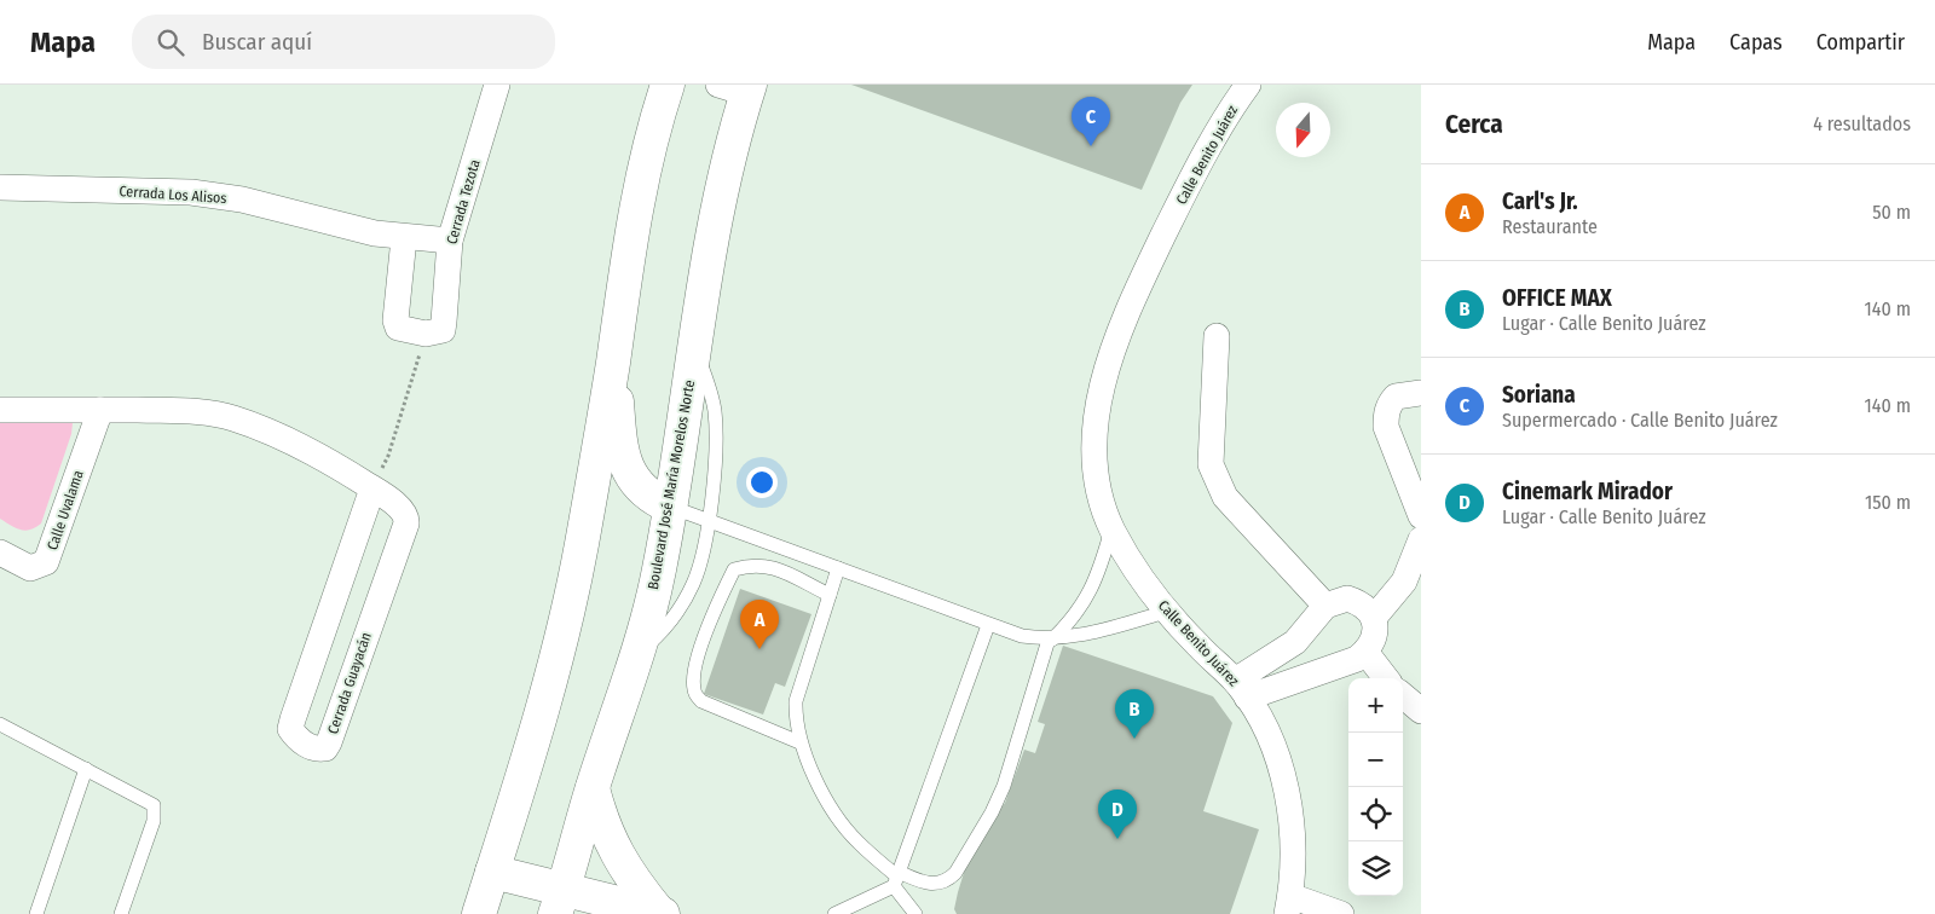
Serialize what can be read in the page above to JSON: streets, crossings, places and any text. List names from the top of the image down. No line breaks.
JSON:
{"streets":{"main road":["Boulevard José María Morelos Norte"],"street":["Calle Benito Juárez","Cerrada Los Alisos","Cerrada Tezota","Calle Uvalama","Cerrada Guayacán"]},"crossings":[["Cerrada Los Alisos","Cerrada Tezota"],["Calle Uvalama","Cerrada Guayacán"]],"north":"bottom","page":{"header":"Mapa","search":"Buscar aquí","nav":["Mapa","Capas","Compartir"],"heading":["Cerca","4 resultados"],"pins":["C","A","B","D"],"list":[{"mark":"A","name":"Carl's Jr.","note":"Restaurante","value":"50 m"},{"mark":"B","name":"OFFICE MAX","note":"Lugar · Calle Benito Juárez","value":"140 m"},{"mark":"C","name":"Soriana","note":"Supermercado · Calle Benito Juárez","value":"140 m"},{"mark":"D","name":"Cinemark Mirador","note":"Lugar · Calle Benito Juárez","value":"150 m"}],"map_buttons":["+","−"]}}
